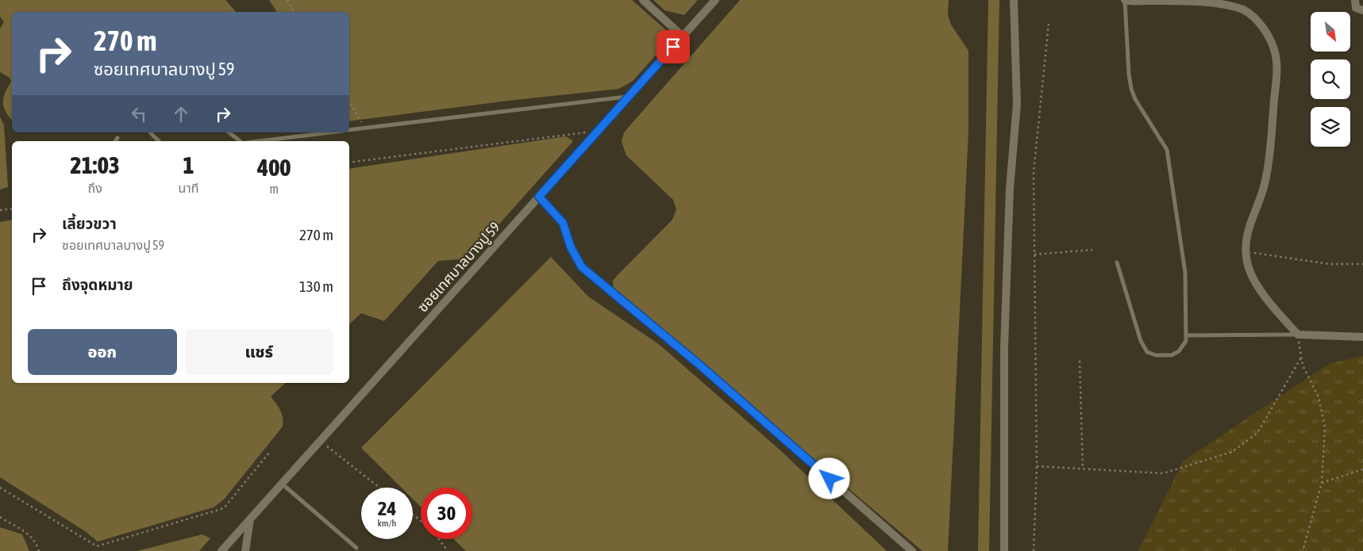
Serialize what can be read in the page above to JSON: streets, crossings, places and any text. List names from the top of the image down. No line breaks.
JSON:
{"streets":{"street":["ซอยเทศบาลบางปู 59"]},"north":"bottom right","page":{"turn":["270 m","ซอยเทศบาลบางปู 59"],"eta":["21:03","ถึง","1","นาที","400","m"],"list":[{"name":"เลี้ยวขวา","note":"ซอยเทศบาลบางปู 59","value":"270 m"},{"name":"ถึงจุดหมาย","value":"130 m"}],"buttons":["ออก","แชร์"],"speed":"24 km/h","limit":"30"}}
